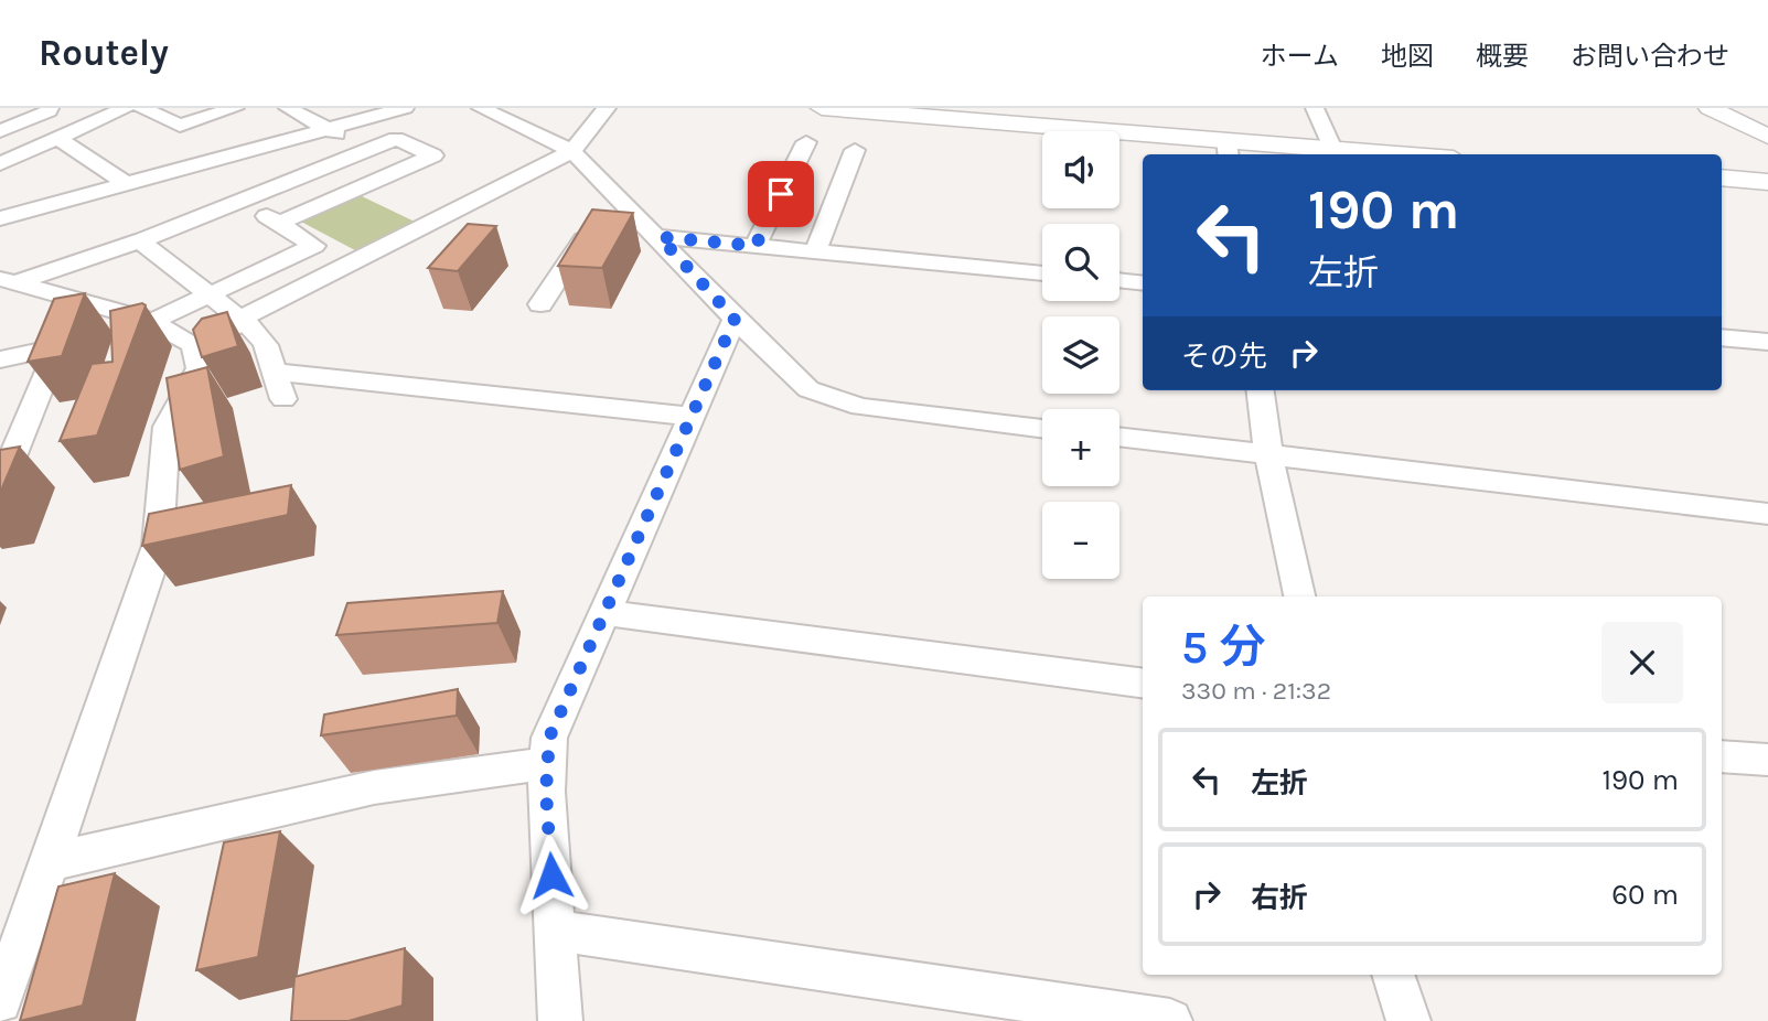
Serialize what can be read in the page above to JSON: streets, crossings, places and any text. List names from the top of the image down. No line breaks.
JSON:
{"page":{"header":"Routely","nav":["ホーム","地図","概要","お問い合わせ"],"map_buttons":["+","−"],"turn":["190 m","左折"],"then":"その先","heading":["5 分","330 m · 21:32"],"list":[{"name":"左折","value":"190 m"},{"name":"右折","value":"60 m"}]}}
